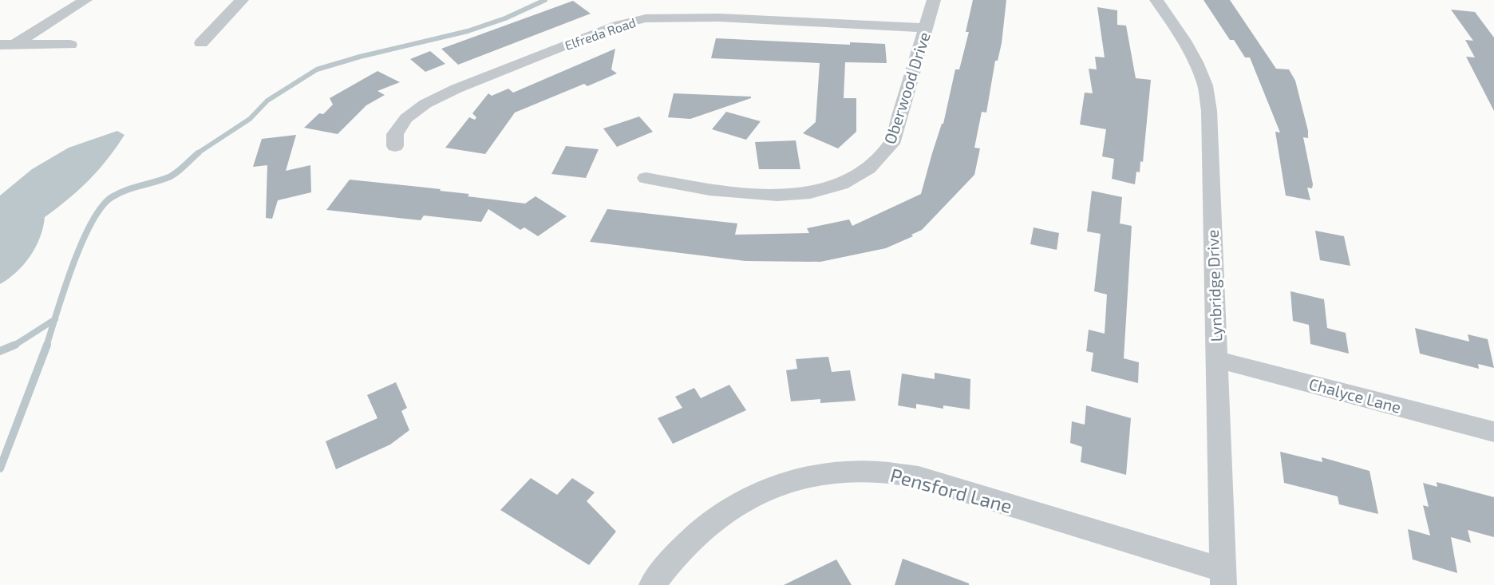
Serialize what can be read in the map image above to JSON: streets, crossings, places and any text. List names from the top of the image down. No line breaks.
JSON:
{"streets":{"street":["Elfreda Road","Oberwood Drive","Lynbridge Drive","Chalyce Lane","Pensford Lane"]},"crossings":[["Elfreda Road","Oberwood Drive"],["Lynbridge Drive","Chalyce Lane"],["Lynbridge Drive","Pensford Lane"]]}
